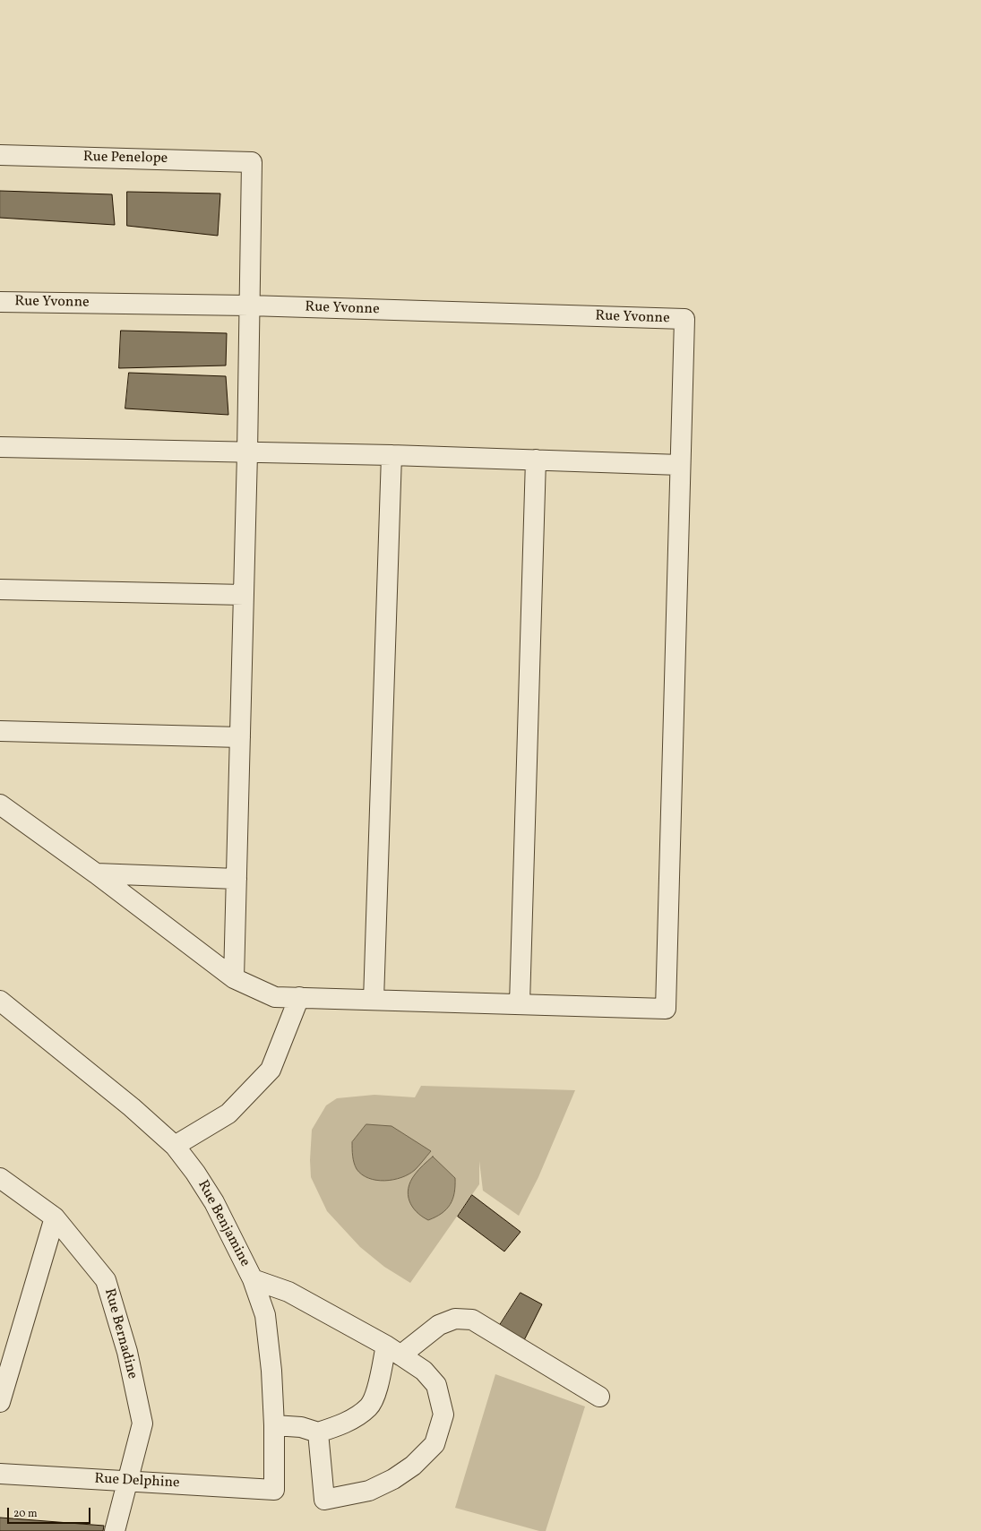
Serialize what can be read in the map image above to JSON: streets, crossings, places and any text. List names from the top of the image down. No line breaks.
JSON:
{"streets":{"street":["Rue Penelope","Rue Yvonne","Rue Benjamine","Rue Bernadine","Rue Delphine"]},"crossings":[["Rue Penelope","Rue Yvonne"],["Rue Benjamine","Rue Delphine"],["Rue Bernadine","Rue Delphine"]],"scale_bar":"20 m"}
